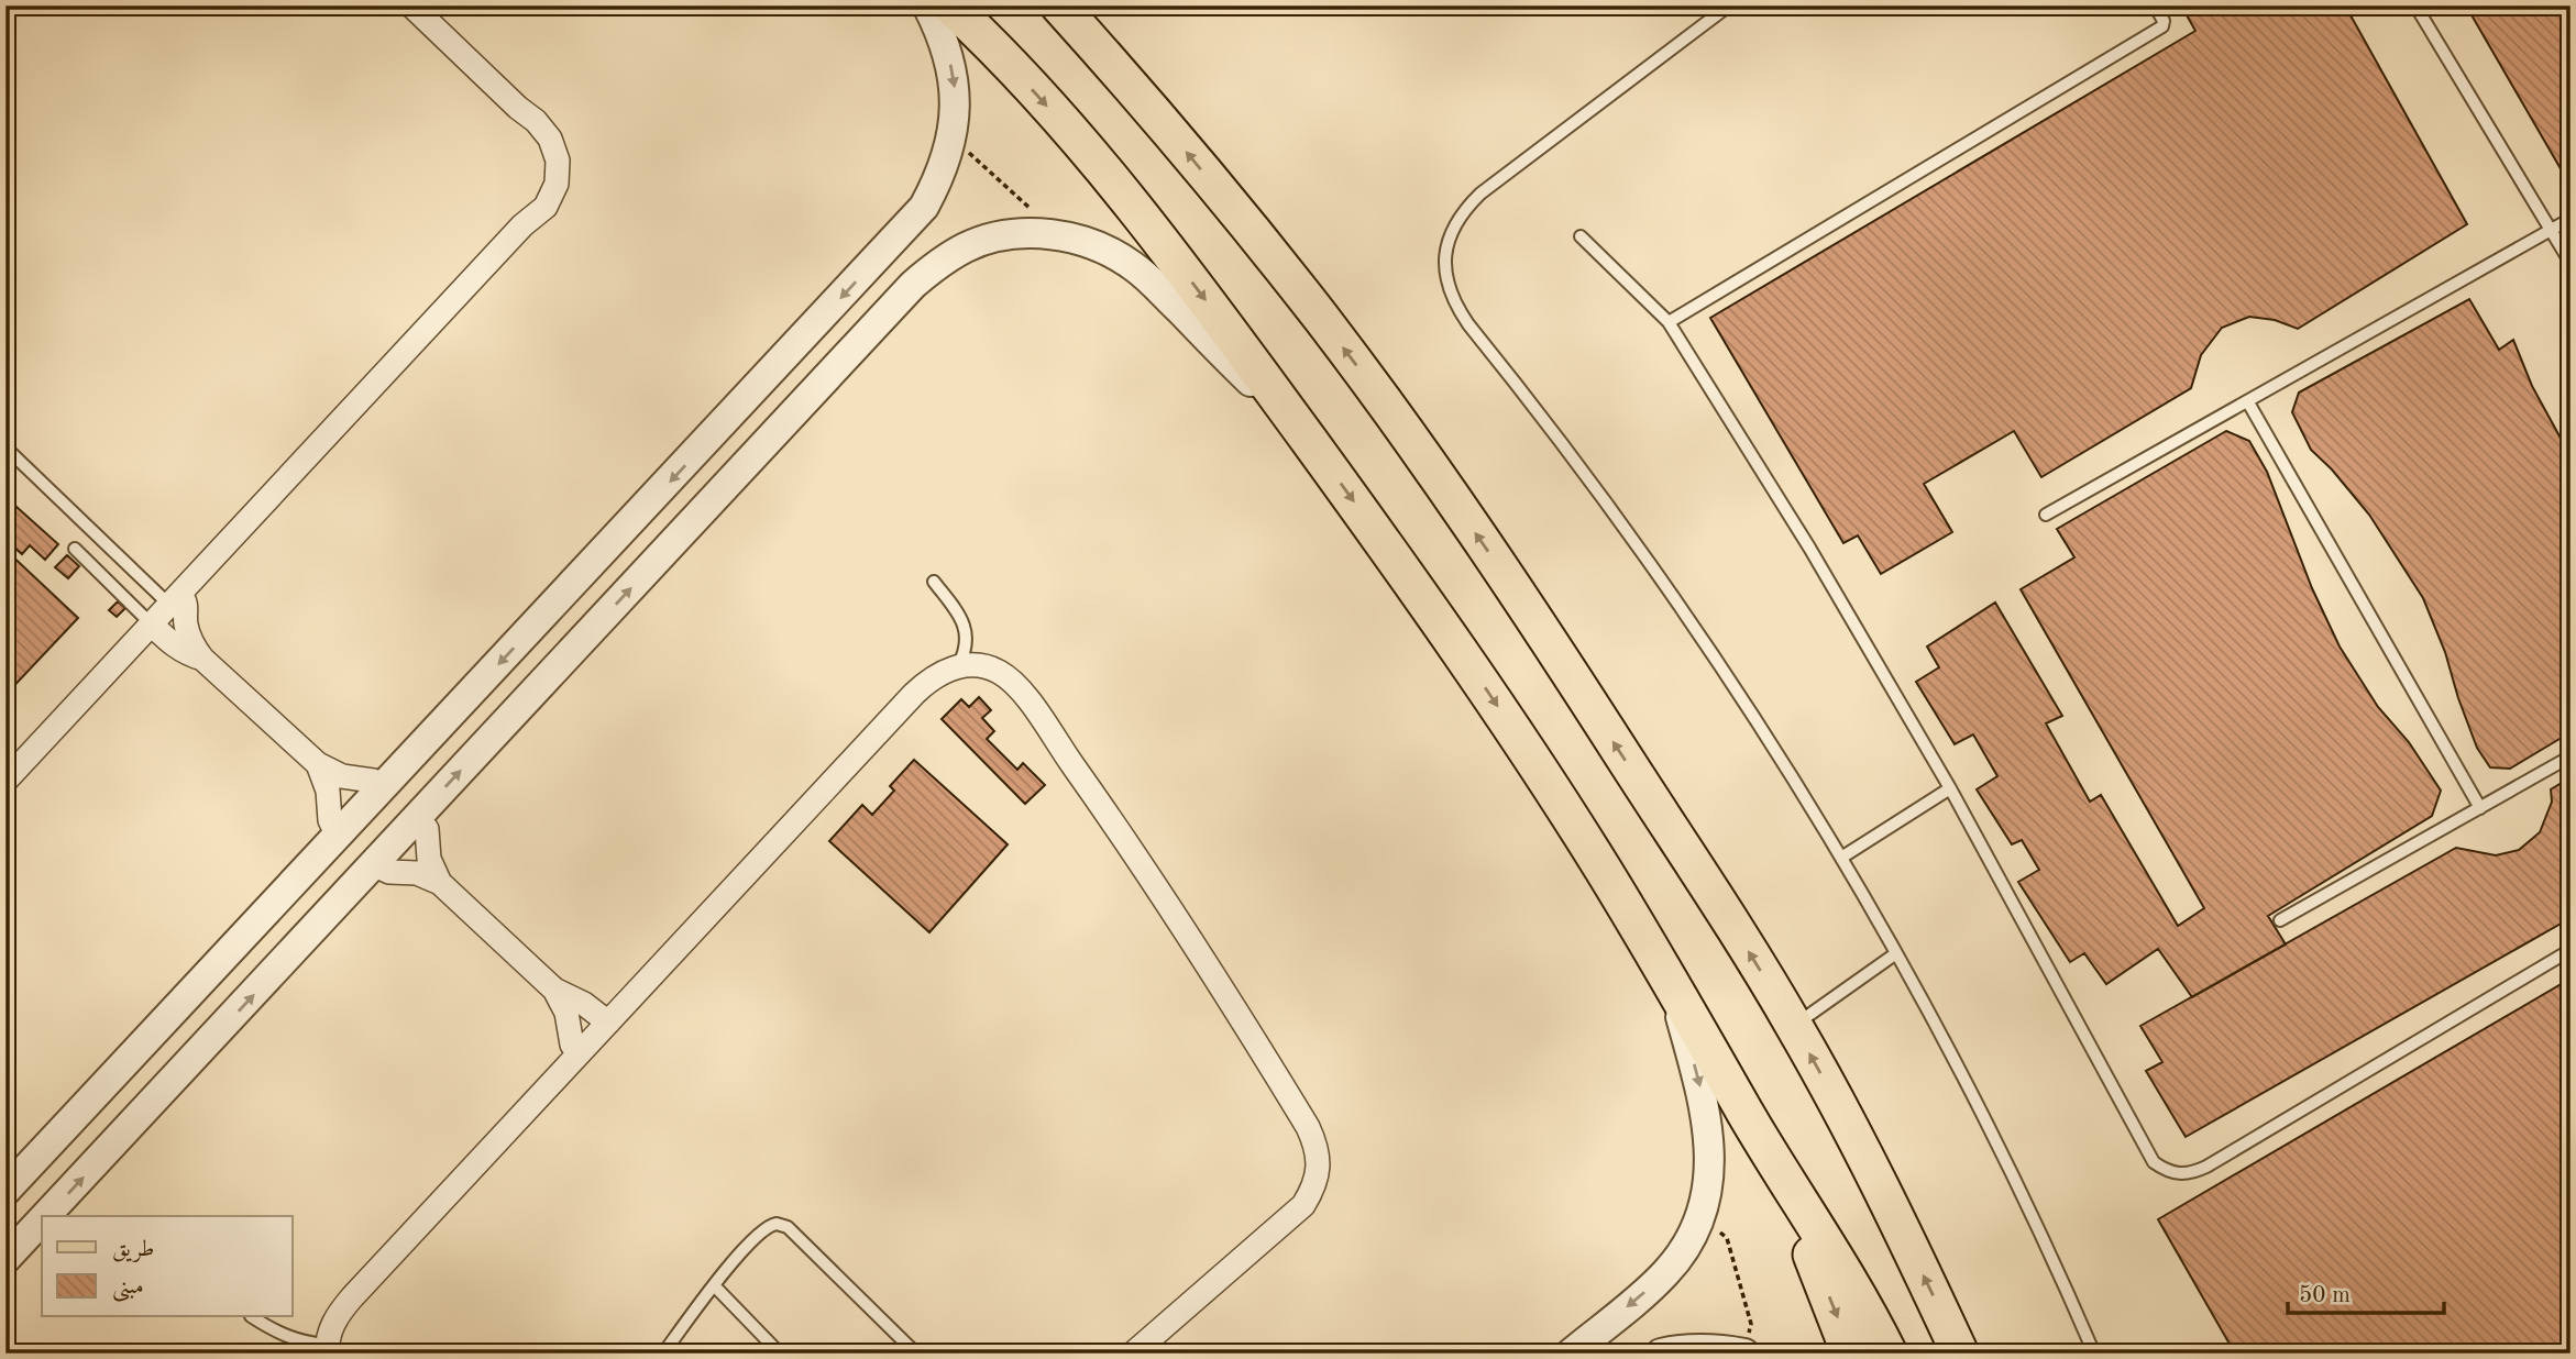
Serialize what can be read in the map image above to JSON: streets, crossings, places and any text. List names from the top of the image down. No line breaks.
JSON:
{"legend":["طريق","مبنى"],"scale_bar":"50 m"}
